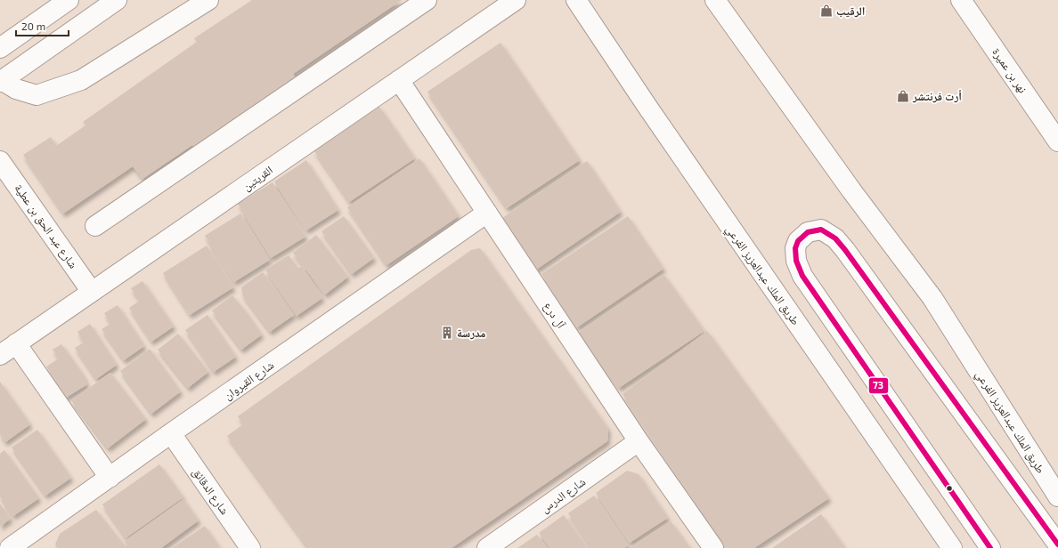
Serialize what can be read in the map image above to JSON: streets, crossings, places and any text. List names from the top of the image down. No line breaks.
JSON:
{"streets":{"street":["نهر بن عميرة","القريتين","شارع عبد الحق بن عطية","طريق الملك عبدالعزيز الفرعي","آل درع","شارع القيروان","شارع الدقائق","شارع الدرس"]},"crossings":[["القريتين","شارع عبد الحق بن عطية"],["القريتين","آل درع"],["آل درع","شارع القيروان"],["آل درع","شارع الدرس"],["شارع القيروان","شارع الدقائق"]],"places":{"shop":["الرقيب","أرت فرنتشر"],"building":["مدرسة"]},"lines":["transit line 73"],"scale_bar":"20 m"}
